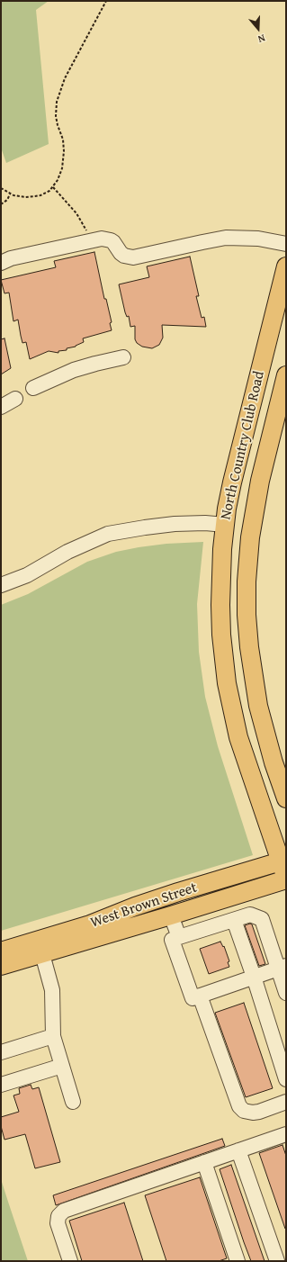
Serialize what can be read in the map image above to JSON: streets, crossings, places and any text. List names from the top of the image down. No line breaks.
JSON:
{"streets":{"main road":["North Country Club Road","West Brown Street"]},"crossings":[["North Country Club Road","West Brown Street"]],"north":"bottom"}
